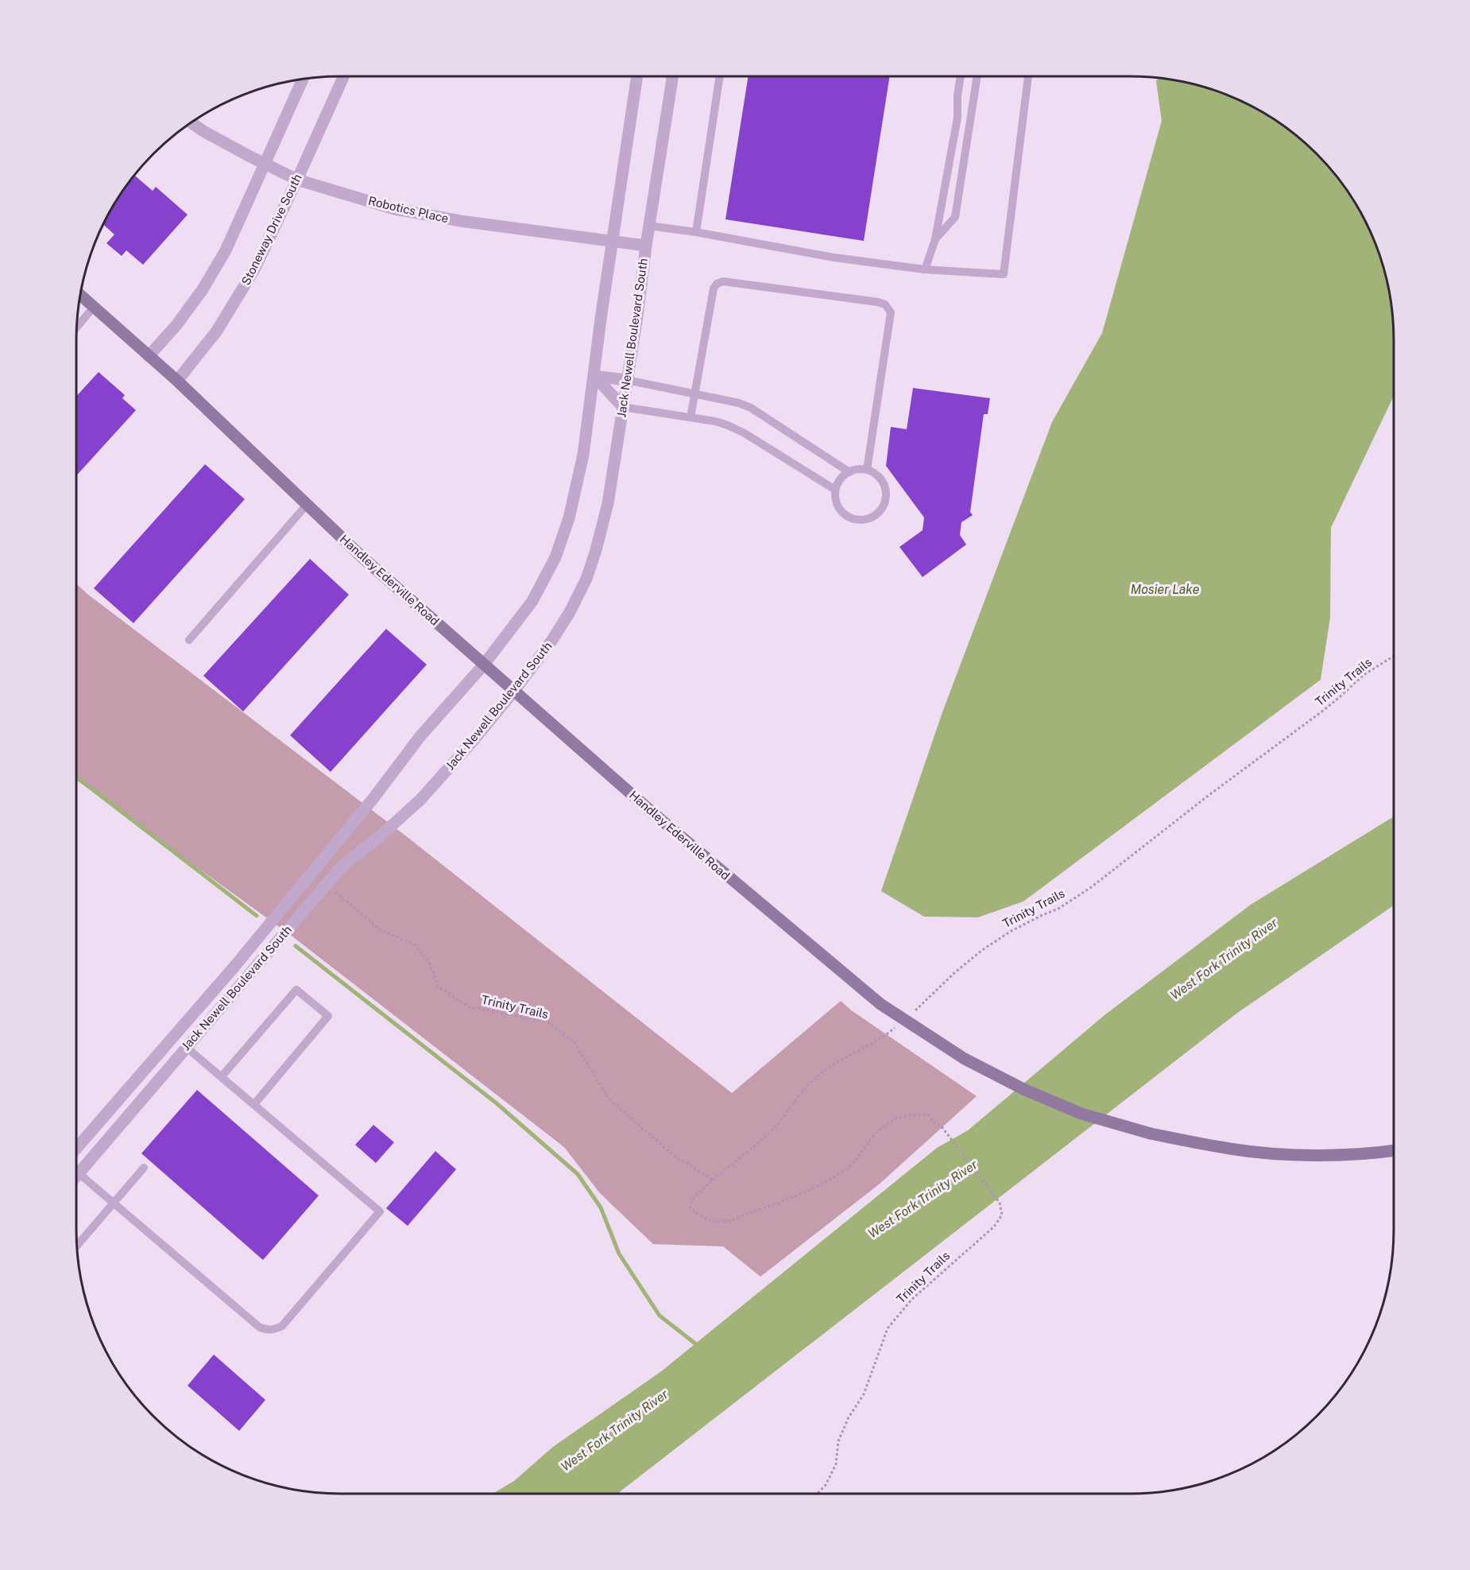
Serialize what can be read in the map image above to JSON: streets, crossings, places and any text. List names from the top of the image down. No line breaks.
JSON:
{"streets":{"main road":["Handley Ederville Road"],"street":["Robotics Place","Stoneway Drive South","Jack Newell Boulevard South"],"path":["Trinity Trails"]},"crossings":[["Robotics Place","Stoneway Drive South"],["Robotics Place","Jack Newell Boulevard South"],["Stoneway Drive South","Handley Ederville Road"],["Jack Newell Boulevard South","Handley Ederville Road"],["Jack Newell Boulevard South","Trinity Trails"]],"water":["Mosier Lake","West Fork Trinity River"]}
